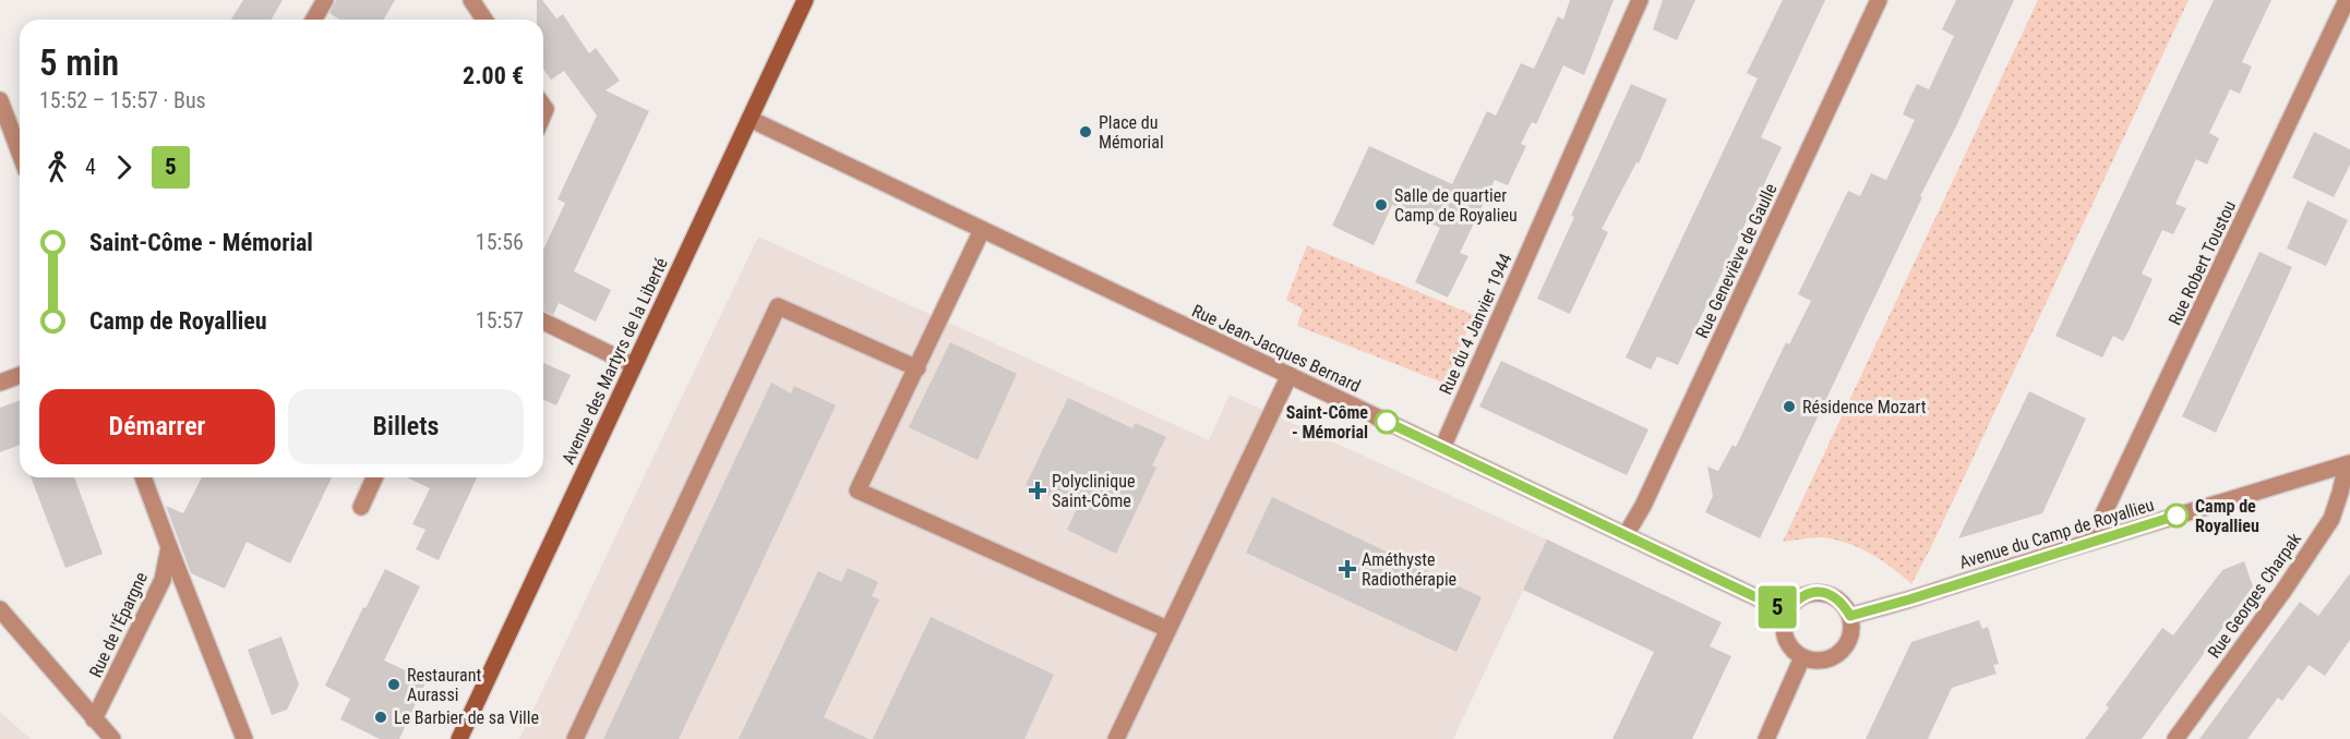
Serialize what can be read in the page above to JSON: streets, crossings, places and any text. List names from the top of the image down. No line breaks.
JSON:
{"streets":{"street":["Rue Geneviève de Gaulle","Rue Robert Toustou","Rue du 4 Janvier 1944","Rue Jean-Jacques Bernard","Avenue des Martyrs de la Liberté","Avenue du Camp de Royallieu","Rue Georges Charpak","Rue de l'Épargne"]},"crossings":[["Rue Geneviève de Gaulle","Rue Jean-Jacques Bernard"],["Rue Robert Toustou","Avenue du Camp de Royallieu"],["Rue du 4 Janvier 1944","Rue Jean-Jacques Bernard"],["Rue Jean-Jacques Bernard","Avenue des Martyrs de la Liberté"],["Rue Jean-Jacques Bernard","Avenue du Camp de Royallieu"],["Avenue du Camp de Royallieu","Rue Georges Charpak"]],"places":{"other":["Place du Mémorial","Salle de quartier Camp de Royalieu","Résidence Mozart","Saint-Côme - Mémorial","Camp de Royallieu","Restaurant Aurassi","Le Barbier de sa Ville"],"health":["Polyclinique Saint-Côme","Améthyste Radiothérapie"]},"lines":["bus line 5"],"page":{"on_map":"5","heading":["5 min","15:52 – 15:57 · Bus","2.00 €"],"legs":["4","5"],"list":[{"name":"Saint-Côme - Mémorial","value":"15:56"},{"name":"Camp de Royallieu","value":"15:57"}],"buttons":["Démarrer","Billets"]}}
